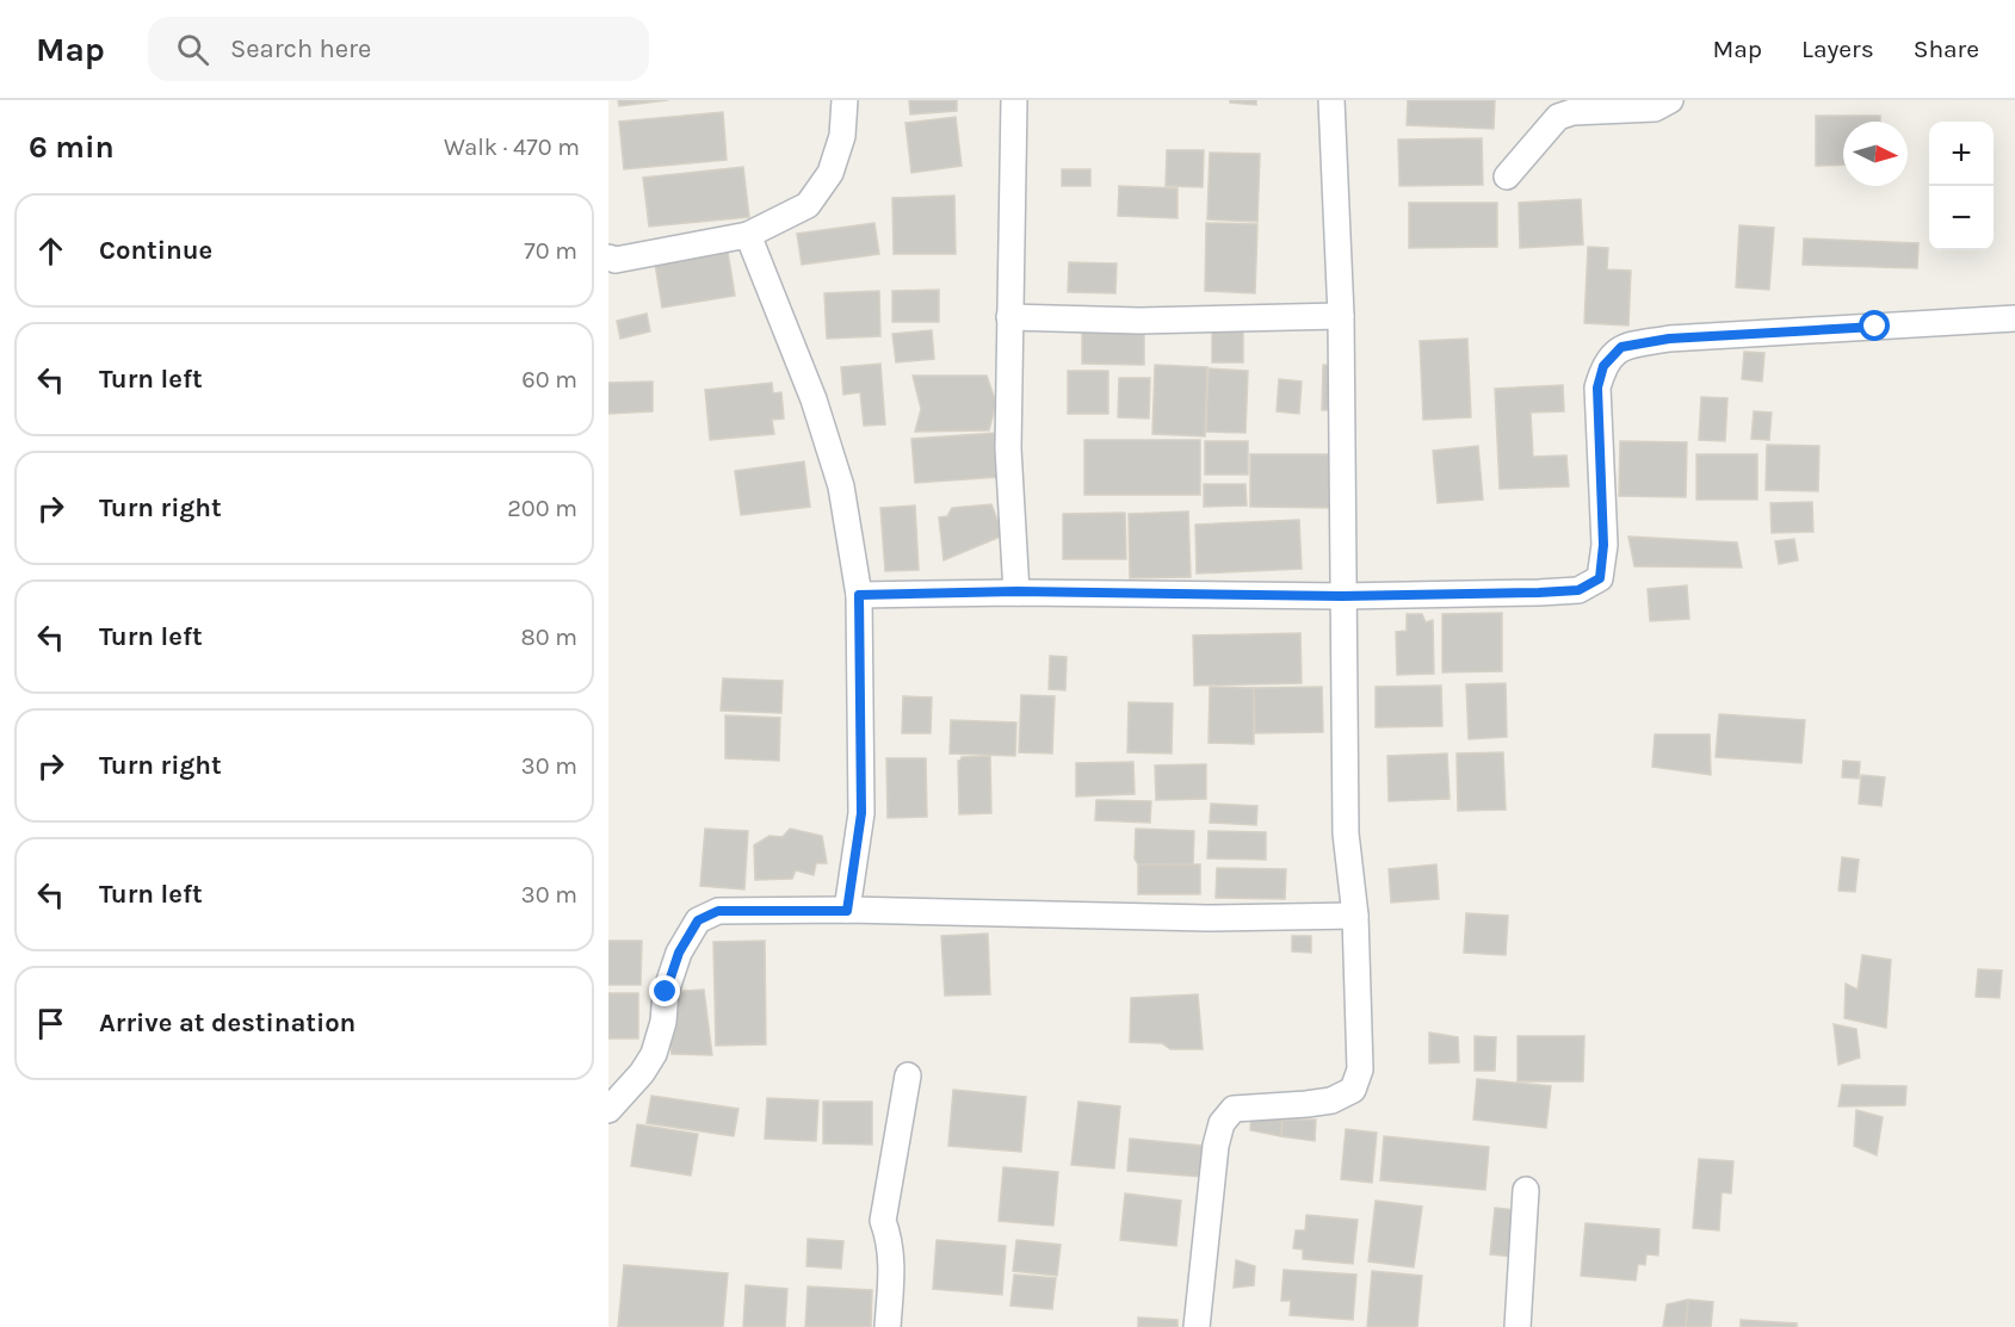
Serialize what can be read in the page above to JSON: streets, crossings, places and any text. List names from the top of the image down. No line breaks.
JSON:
{"north":"right","page":{"header":"Map","search":"Search here","nav":["Map","Layers","Share"],"heading":["6 min","Walk · 470 m"],"map_buttons":["+","−"],"list":[["Continue","70 m"],["Turn left","60 m"],["Turn right","200 m"],["Turn left","80 m"],["Turn right","30 m"],["Turn left","30 m"],"Arrive at destination"]}}
